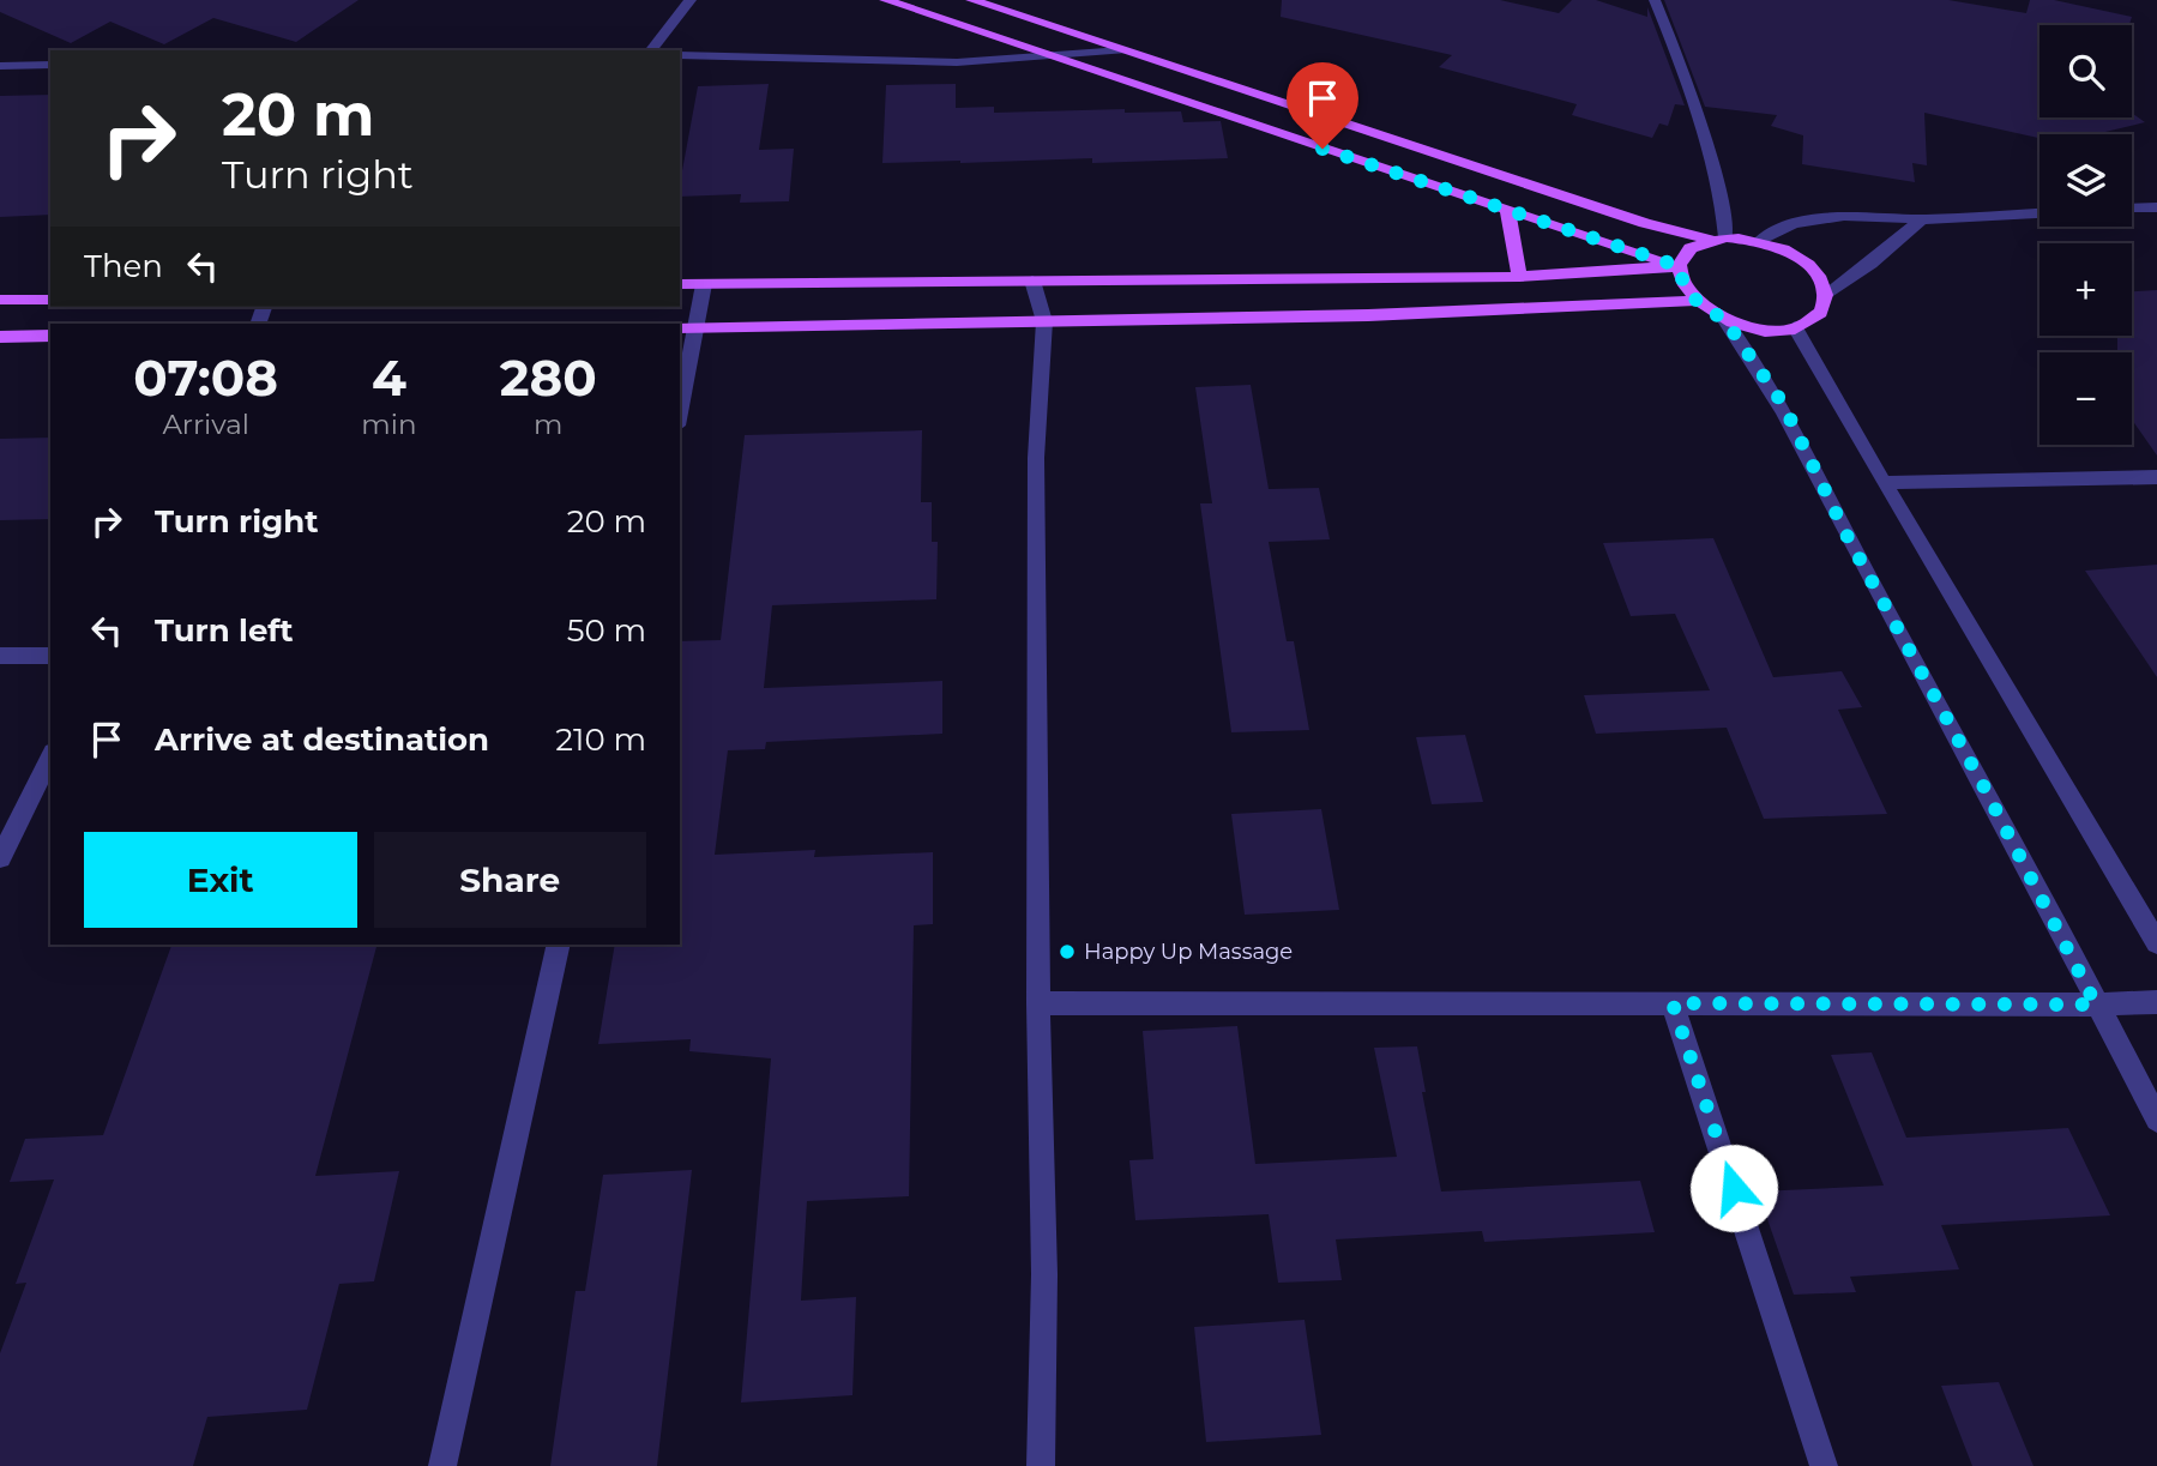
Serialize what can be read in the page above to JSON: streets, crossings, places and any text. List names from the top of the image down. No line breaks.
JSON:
{"places":["Happy Up Massage"],"page":{"map_buttons":["+","−"],"turn":["20 m","Turn right"],"then":"Then","eta":["07:08","Arrival","4","min","280","m"],"list":[{"name":"Turn right","value":"20 m"},{"name":"Turn left","value":"50 m"},{"name":"Arrive at destination","value":"210 m"}],"buttons":["Exit","Share"]}}
